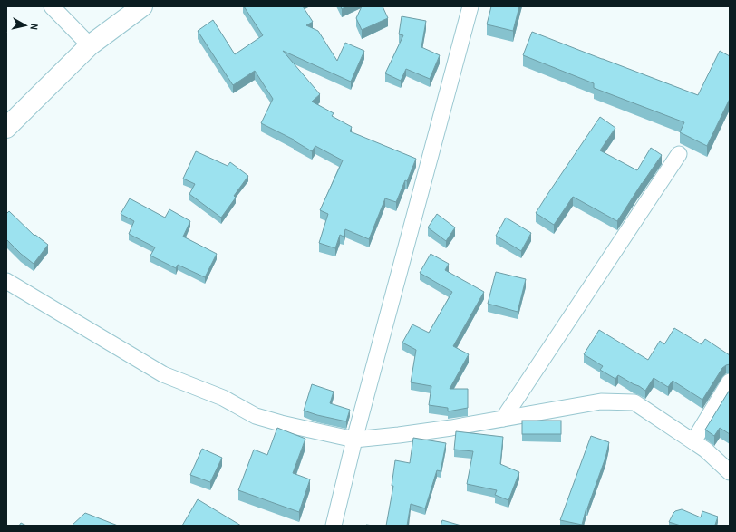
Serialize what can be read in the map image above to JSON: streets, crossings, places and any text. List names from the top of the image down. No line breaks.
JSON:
{"north":"right"}
